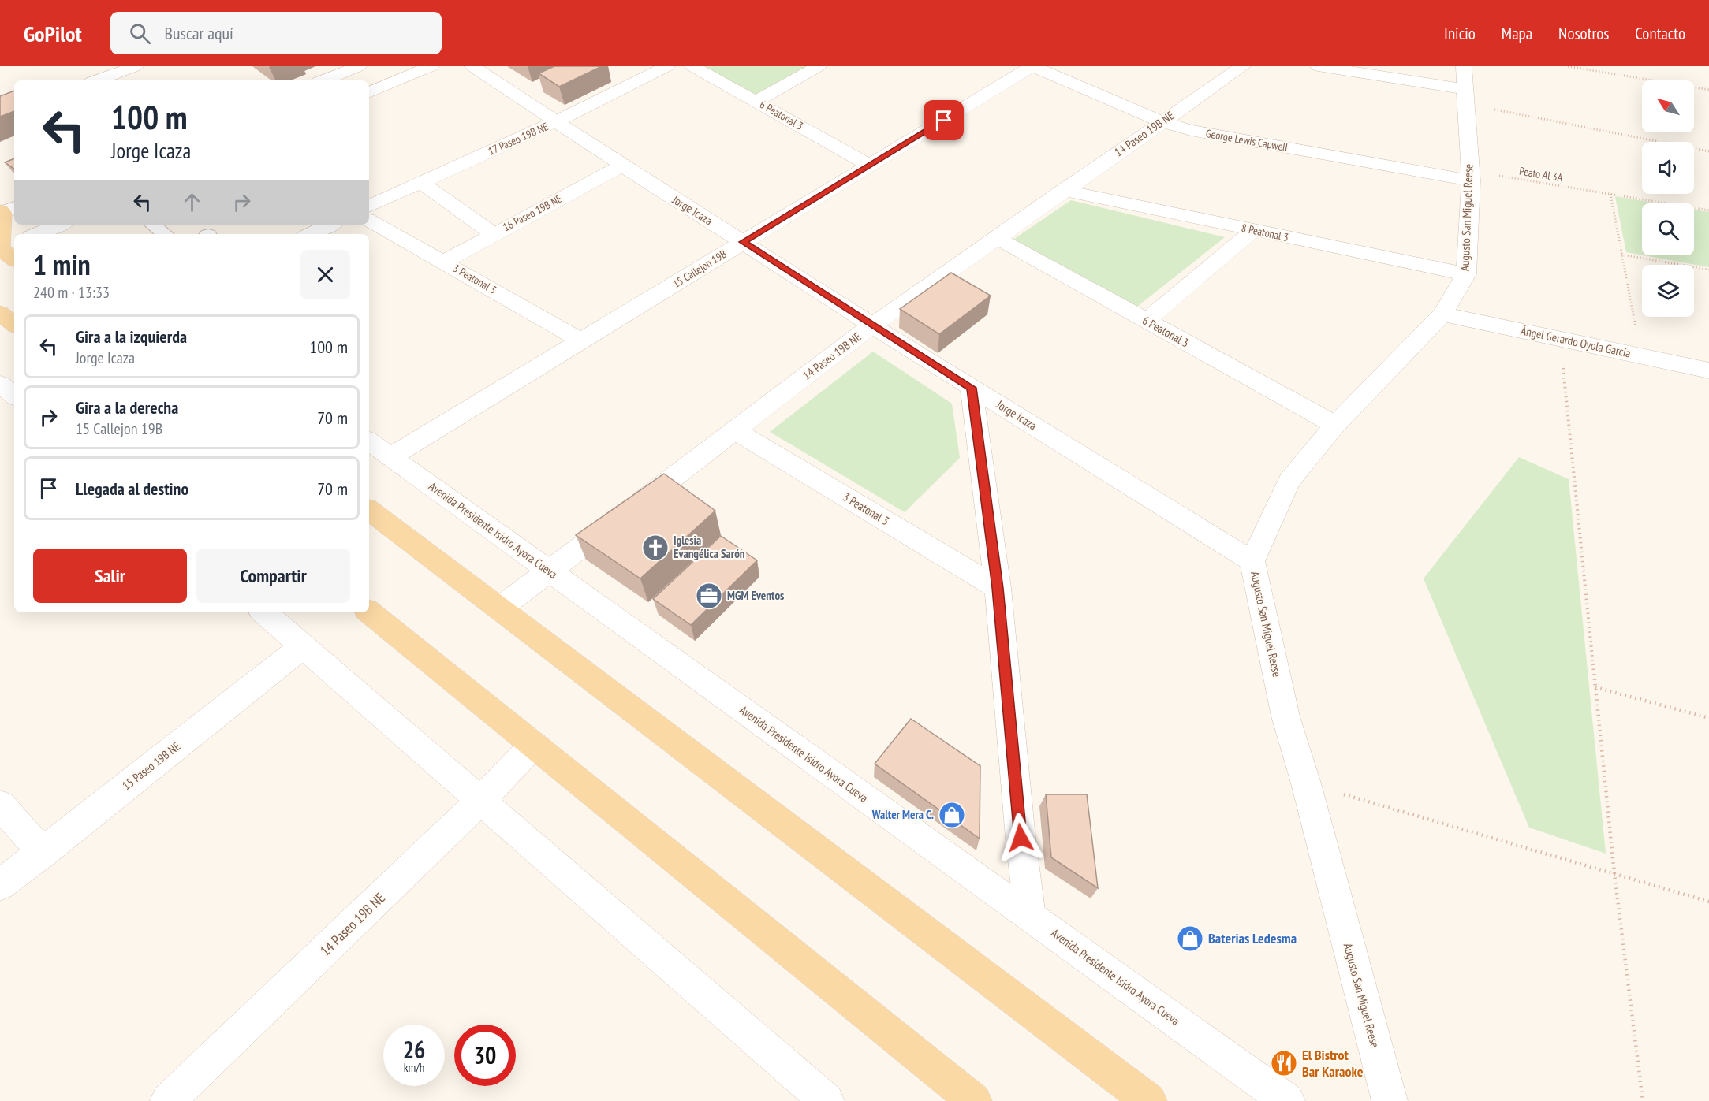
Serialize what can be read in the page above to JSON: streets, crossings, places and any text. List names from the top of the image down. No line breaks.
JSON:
{"streets":{"street":["6 Peatonal 3","14 Paseo 19B NE","17 Paseo 19B NE","George Lewis Capwell","Jorge Icaza","16 Paseo 19B NE","Augusto San Miguel Reese","8 Peatonal 3","15 Callejon 19B","3 Peatonal 3","Ángel Gerardo Oyola García","Avenida Presidente Isidro Ayora Cueva","15 Paseo 19B NE"],"path":["Peato Al 3A"]},"crossings":[["6 Peatonal 3","14 Paseo 19B NE"],["6 Peatonal 3","Augusto San Miguel Reese"],["6 Peatonal 3","15 Callejon 19B"],["14 Paseo 19B NE","George Lewis Capwell"],["14 Paseo 19B NE","Jorge Icaza"],["14 Paseo 19B NE","8 Peatonal 3"],["14 Paseo 19B NE","3 Peatonal 3"],["14 Paseo 19B NE","Avenida Presidente Isidro Ayora Cueva"],["17 Paseo 19B NE","Jorge Icaza"],["George Lewis Capwell","Peato Al 3A"],["George Lewis Capwell","Augusto San Miguel Reese"],["George Lewis Capwell","15 Callejon 19B"],["Peato Al 3A","Augusto San Miguel Reese"],["Jorge Icaza","16 Paseo 19B NE"],["Jorge Icaza","Augusto San Miguel Reese"],["Jorge Icaza","15 Callejon 19B"],["16 Paseo 19B NE","3 Peatonal 3"],["Augusto San Miguel Reese","8 Peatonal 3"],["Augusto San Miguel Reese","Ángel Gerardo Oyola García"],["15 Callejon 19B","3 Peatonal 3"],["15 Callejon 19B","Avenida Presidente Isidro Ayora Cueva"]],"places":{"church":["Iglesia Evangélica Sarón"],"office":["MGM Eventos"],"shop":["Walter Mera C.","Baterias Ledesma"],"restaurant":["El Bistrot Bar Karaoke"]},"north":"top left","page":{"header":"GoPilot","search":"Buscar aquí","nav":["Inicio","Mapa","Nosotros","Contacto"],"turn":["100 m","Jorge Icaza"],"heading":["1 min","240 m · 13:33"],"list":[{"name":"Gira a la izquierda","note":"Jorge Icaza","value":"100 m"},{"name":"Gira a la derecha","note":"15 Callejon 19B","value":"70 m"},{"name":"Llegada al destino","value":"70 m"}],"buttons":["Salir","Compartir"],"speed":"26 km/h","limit":"30"}}
